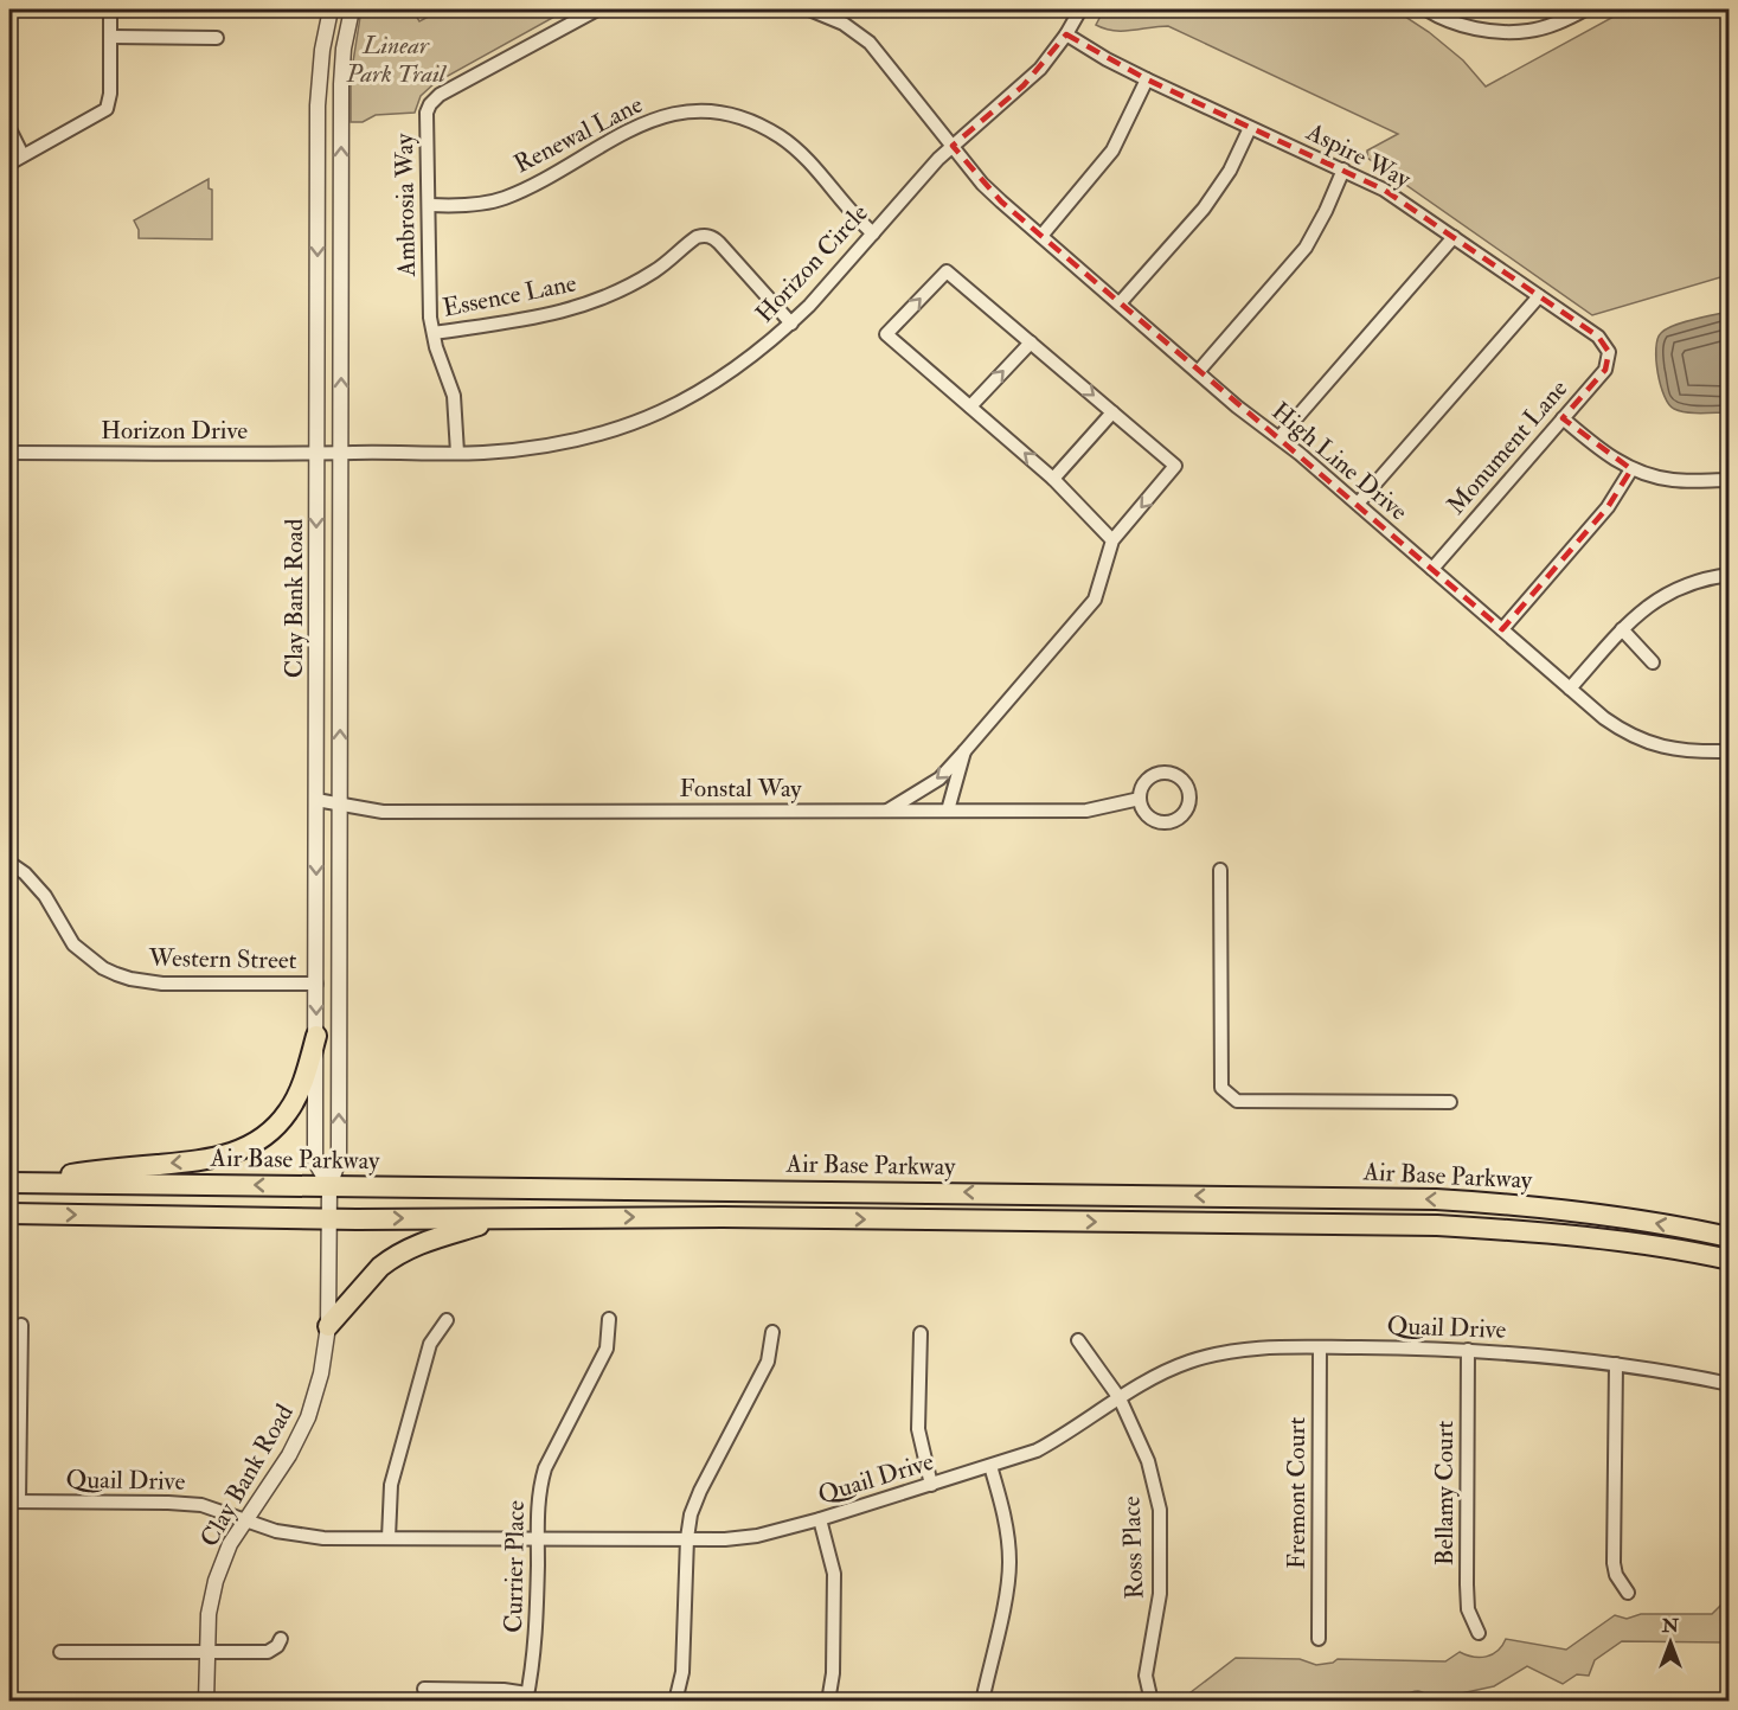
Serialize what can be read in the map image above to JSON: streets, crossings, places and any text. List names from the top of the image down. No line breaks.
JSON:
{"streets":{"main road":["Air Base Parkway"],"street":["Renewal Lane","Aspire Way","Ambrosia Way","Horizon Circle","Essence Lane","Horizon Drive","Monument Lane","High Line Drive","Clay Bank Road","Fonstal Way","Western Street","Quail Drive","Fremont Court","Bellamy Court","Ross Place","Currier Place"]},"crossings":[["Renewal Lane","Ambrosia Way"],["Renewal Lane","Horizon Circle"],["Aspire Way","Horizon Circle"],["Aspire Way","Monument Lane"],["Ambrosia Way","Horizon Circle"],["Ambrosia Way","Essence Lane"],["Horizon Circle","Essence Lane"],["Horizon Circle","Horizon Drive"],["Horizon Circle","High Line Drive"],["Horizon Circle","Clay Bank Road"],["Horizon Drive","Clay Bank Road"],["Monument Lane","High Line Drive"],["Clay Bank Road","Fonstal Way"],["Clay Bank Road","Western Street"],["Clay Bank Road","Air Base Parkway"],["Clay Bank Road","Quail Drive"],["Quail Drive","Fremont Court"],["Quail Drive","Bellamy Court"],["Quail Drive","Ross Place"],["Quail Drive","Currier Place"]],"parks":["Linear Park Trail"],"north":"top"}
